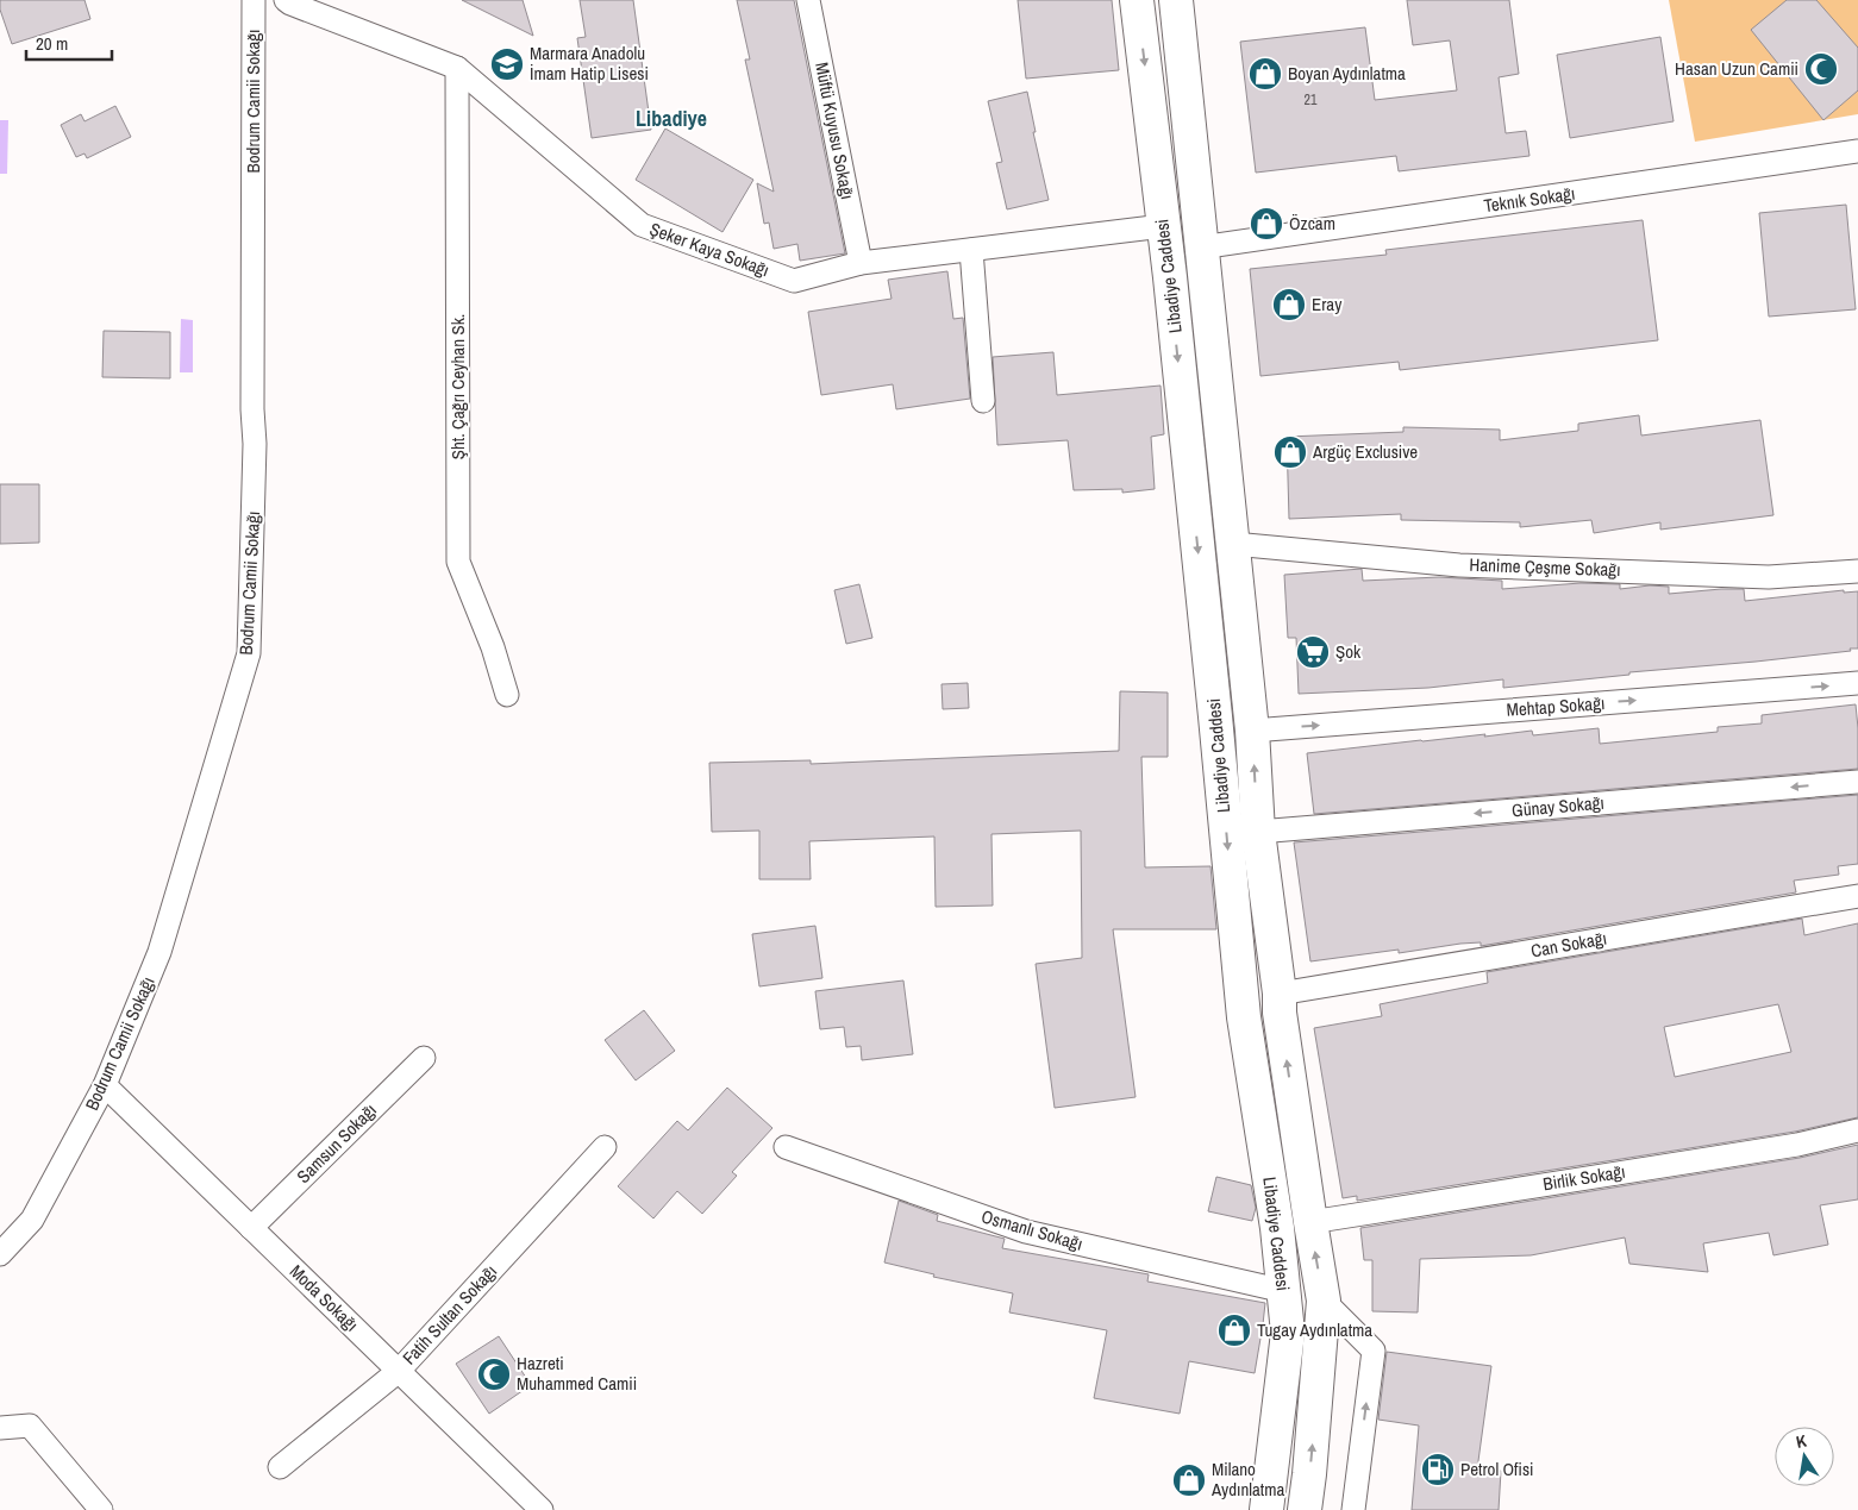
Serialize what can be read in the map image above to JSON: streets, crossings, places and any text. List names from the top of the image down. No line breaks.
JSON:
{"streets":{"main road":["Libadiye Caddesi"],"street":["Bodrum Camii Sokağı","Müftü Kuyusu Sokağı","Teknık Sokağı","Şeker Kaya Sokağı","Şht. Çağrı Ceyhan Sk.","Hanime Çeşme Sokağı","Mehtap Sokağı","Günay Sokağı","Can Sokağı","Samsun Sokağı","Birlik Sokağı","Osmanlı Sokağı","Moda Sokağı","Fatih Sultan Sokağı"]},"crossings":[["Bodrum Camii Sokağı","Moda Sokağı"],["Müftü Kuyusu Sokağı","Şeker Kaya Sokağı"],["Teknık Sokağı","Libadiye Caddesi"],["Şeker Kaya Sokağı","Libadiye Caddesi"],["Şeker Kaya Sokağı","Şht. Çağrı Ceyhan Sk."],["Libadiye Caddesi","Hanime Çeşme Sokağı"],["Libadiye Caddesi","Mehtap Sokağı"],["Libadiye Caddesi","Günay Sokağı"],["Libadiye Caddesi","Can Sokağı"],["Libadiye Caddesi","Birlik Sokağı"],["Libadiye Caddesi","Osmanlı Sokağı"],["Samsun Sokağı","Moda Sokağı"],["Moda Sokağı","Fatih Sultan Sokağı"]],"one_way":["Mehtap Sokağı","Günay Sokağı"],"districts":["Libadiye"],"places":{"school or university":["Marmara Anadolu İmam Hatip Lisesi"],"mosque":["Hasan Uzun Camii","Hazreti Muhammed Camii"],"shop":["Boyan Aydınlatma","Özcam","Eray","Argüç Exclusive","Tugay Aydınlatma","Milano Aydınlatma"],"supermarket":["Şok"],"fuel station":["Petrol Ofisi"]},"house_numbers":["21"],"scale_bar":"20 m","north":"top"}
